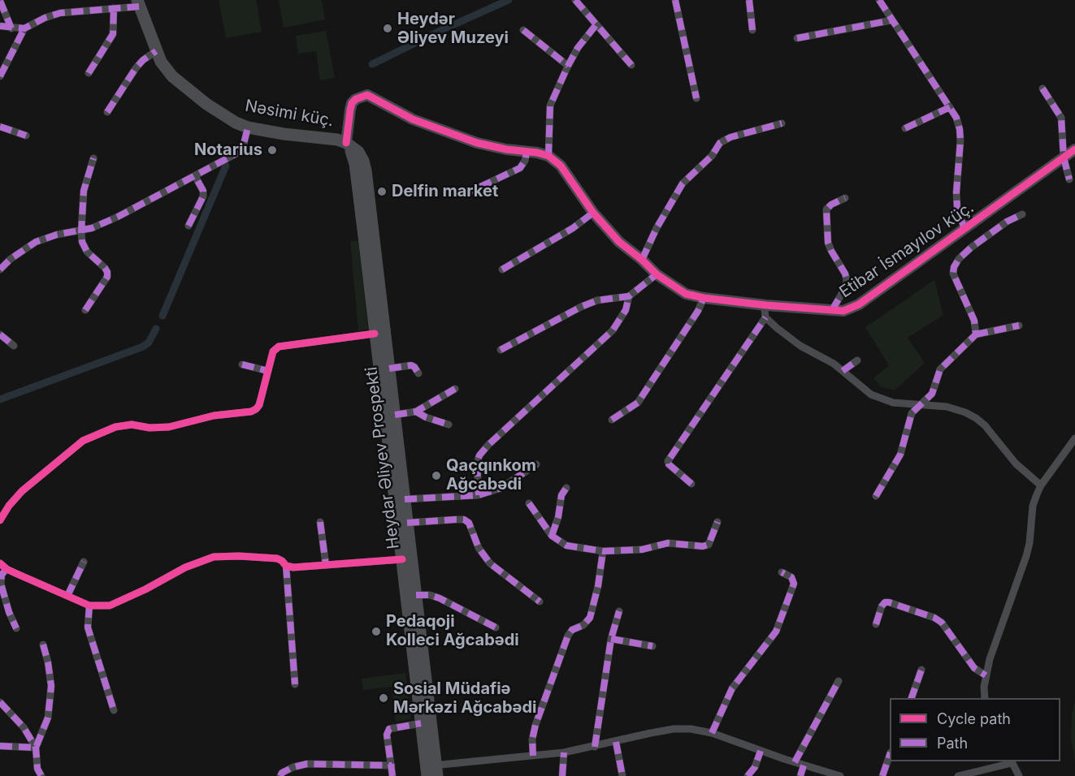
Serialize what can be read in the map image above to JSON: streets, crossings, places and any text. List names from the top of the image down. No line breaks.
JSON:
{"streets":{"main road":["Nəsimi küç.","Heydar Əliyev Prospekti"],"street":["Etibar İsmayılov küç."]},"crossings":[["Nəsimi küç.","Heydar Əliyev Prospekti"]],"places":["Heydər Əliyev Muzeyi","Notarius","Delfin market","Qaçqınkom Ağcabədi","Pedaqoji Kolleci Ağcabədi","Sosial Müdafiə Mərkəzi Ağcabədi"],"legend":["Cycle path","Path"]}
